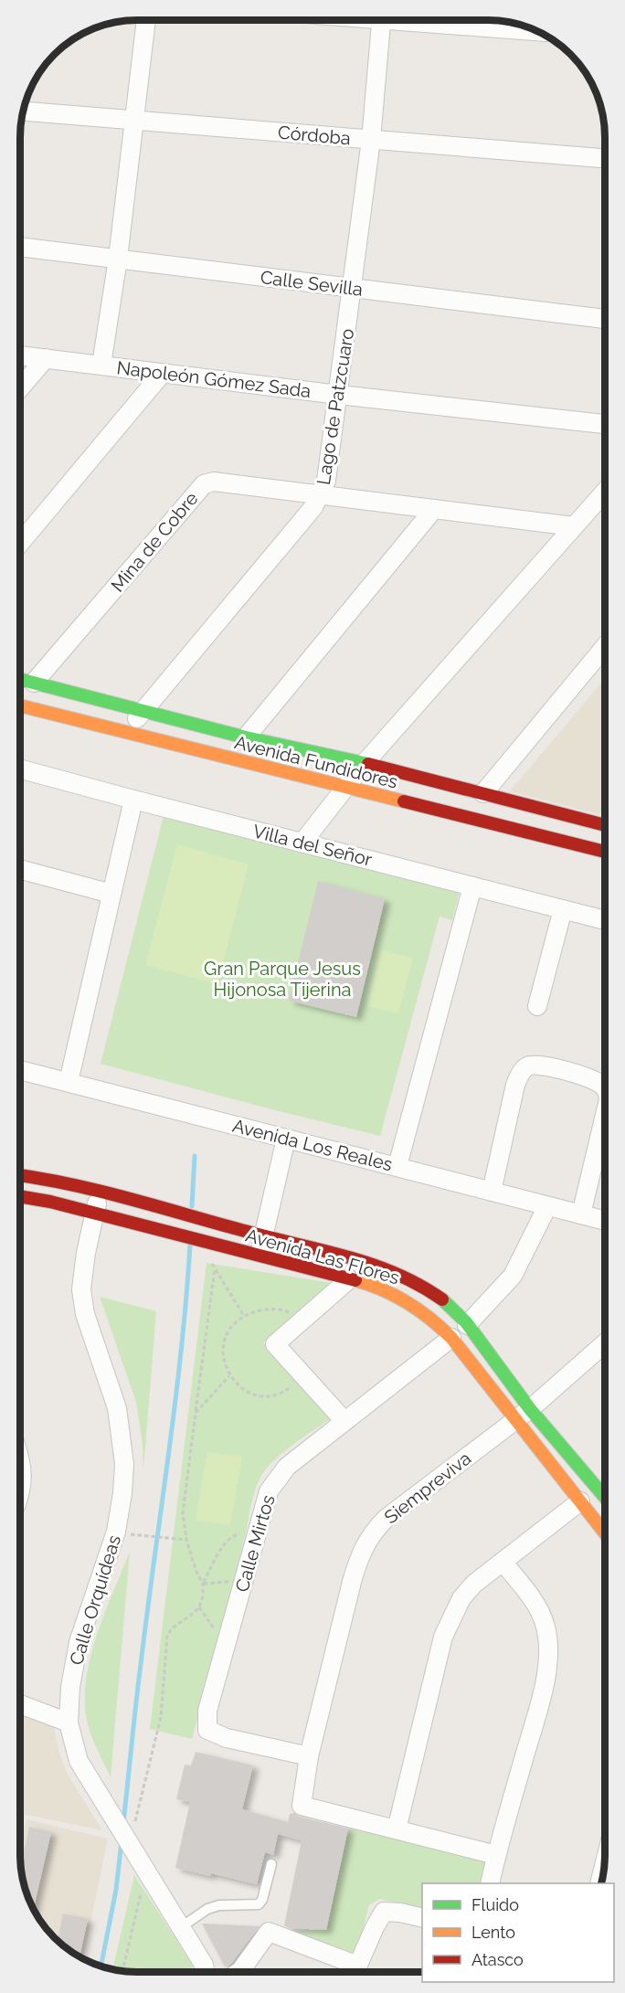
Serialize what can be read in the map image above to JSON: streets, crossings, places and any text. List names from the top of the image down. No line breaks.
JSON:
{"streets":{"street":["Córdoba","Calle Sevilla","Napoleón Gómez Sada","Lago de Patzcuaro","Mina de Cobre","Avenida Fundidores","Villa del Señor","Avenida Los Reales","Avenida Las Flores","Siempreviva","Calle Mirtos","Calle Orquídeas"]},"crossings":[["Córdoba","Lago de Patzcuaro"],["Calle Sevilla","Lago de Patzcuaro"],["Napoleón Gómez Sada","Lago de Patzcuaro"],["Lago de Patzcuaro","Mina de Cobre"],["Lago de Patzcuaro","Avenida Fundidores"],["Mina de Cobre","Avenida Fundidores"],["Avenida Las Flores","Siempreviva"],["Avenida Las Flores","Calle Mirtos"],["Avenida Las Flores","Calle Orquídeas"],["Siempreviva","Calle Mirtos"]],"parks":["Gran Parque Jesus Hijonosa Tijerina"],"legend":["Fluido","Lento","Atasco"]}
